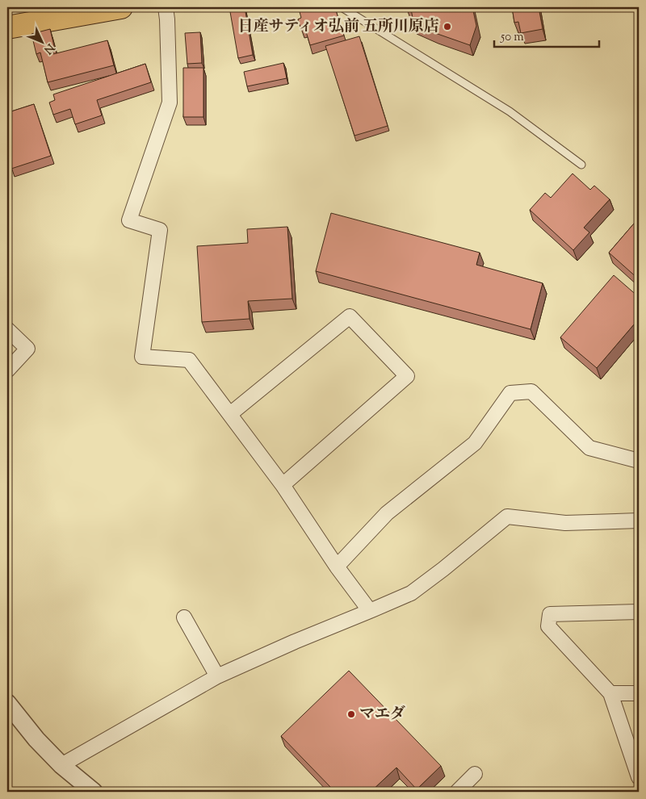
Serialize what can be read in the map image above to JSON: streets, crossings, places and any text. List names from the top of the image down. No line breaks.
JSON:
{"places":["日産サティオ弘前 五所川原店","マエダ"],"scale_bar":"50 m","north":"bottom right"}
